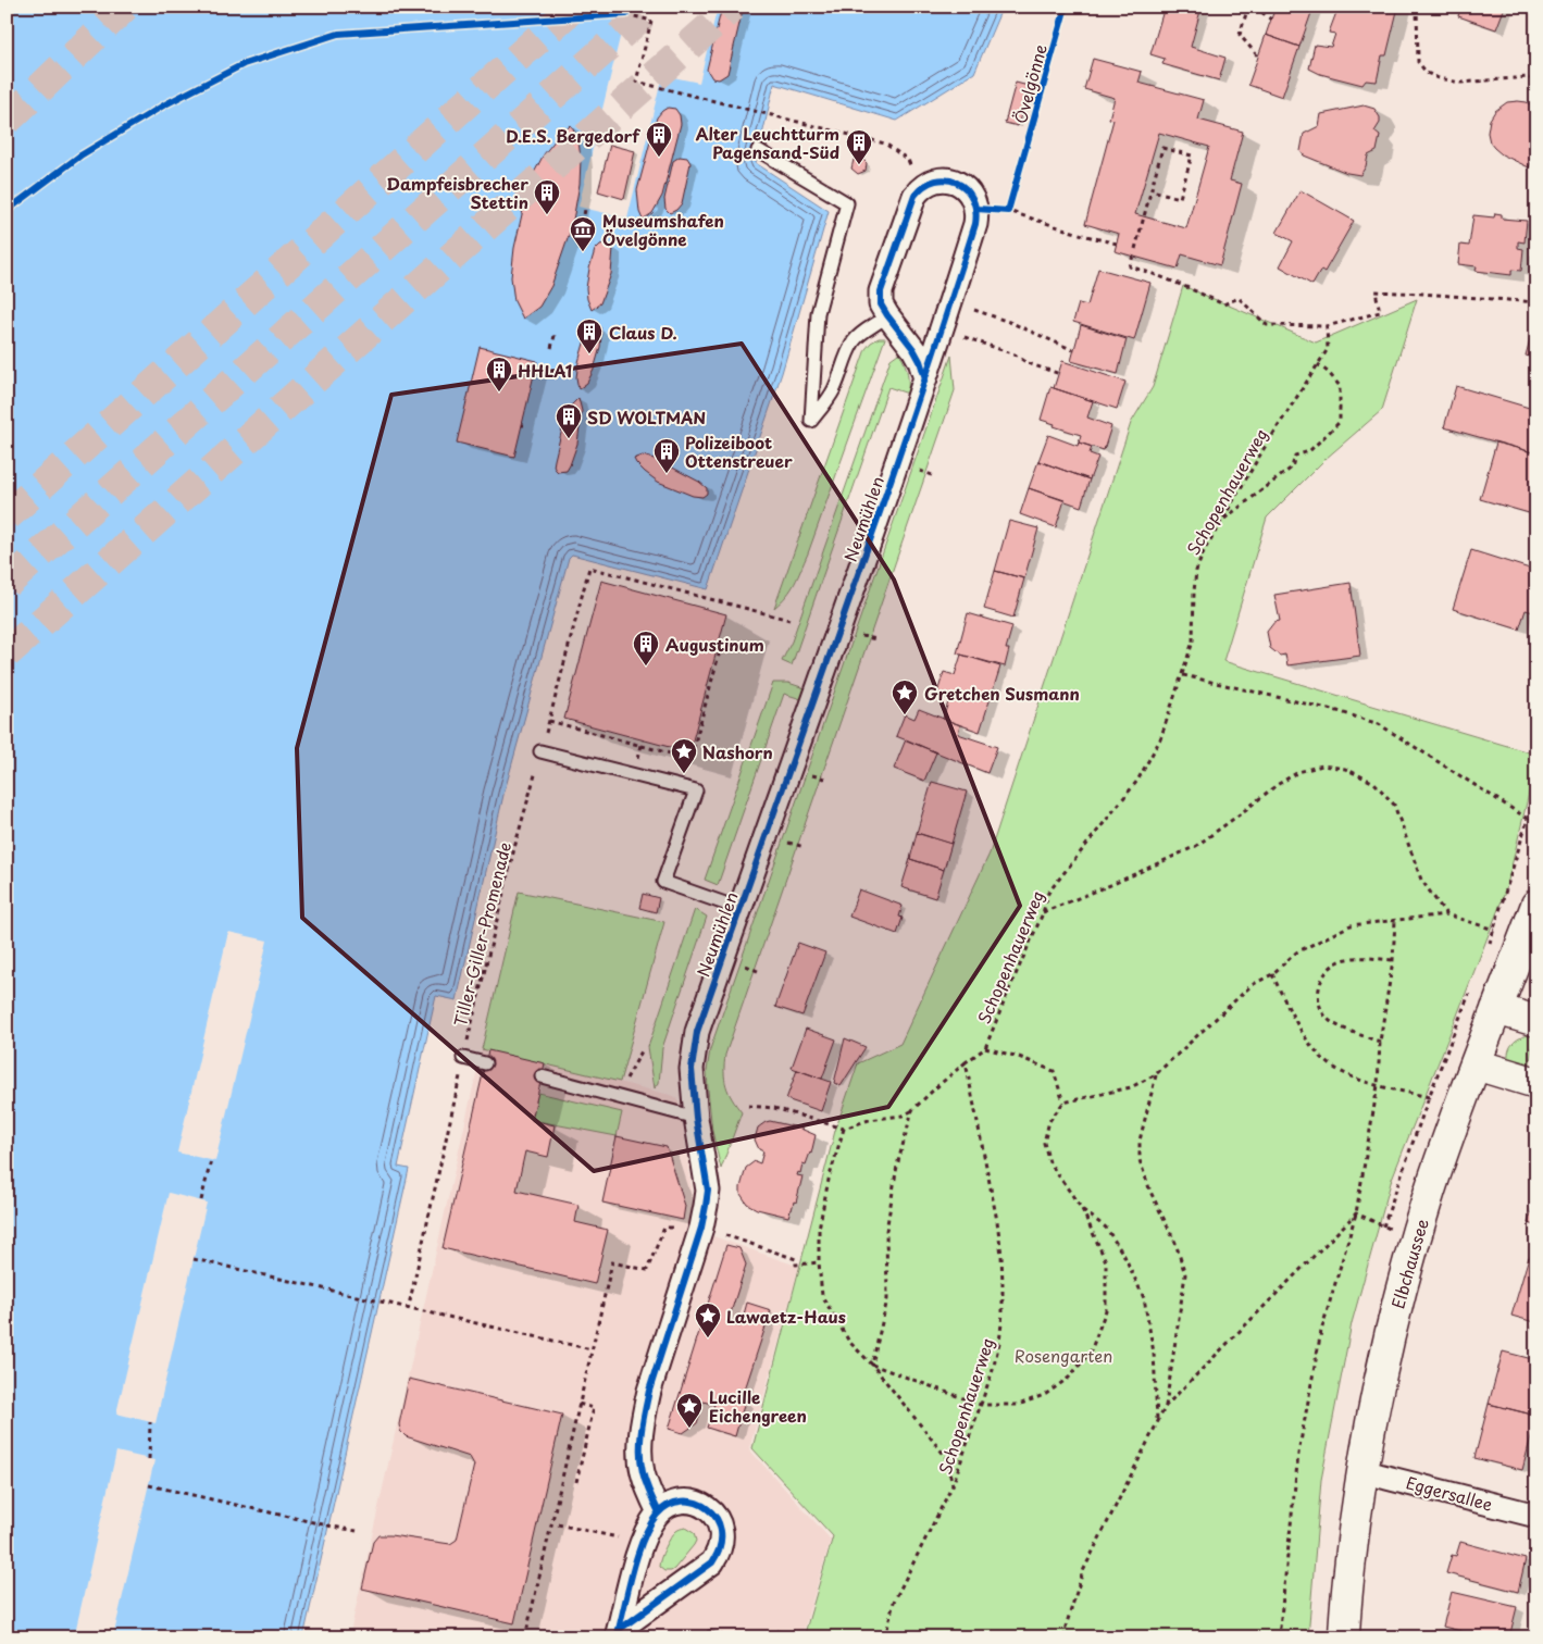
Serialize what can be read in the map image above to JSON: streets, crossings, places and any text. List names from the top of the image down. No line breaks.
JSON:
{"streets":{"main road":["Elbchaussee"],"street":["Neumühlen","Eggersallee"],"path":["Schopenhauerweg","Tiller-Giller-Promenade"],"cycle path":["Övelgönne"]},"crossings":[["Elbchaussee","Eggersallee"]],"parks":["Rosengarten"],"places":{"building":["D.E.S. Bergedorf","Alter Leuchtturm Pagensand-Süd","Dampfeisbrecher Stettin","Claus D.","HHLA1","SD WOLTMAN","Polizeiboot Ottenstreuer","Augustinum"],"museum":["Museumshafen Övelgönne"],"place":["Gretchen Susmann","Nashorn","Lawaetz-Haus","Lucille Eichengreen"]}}
